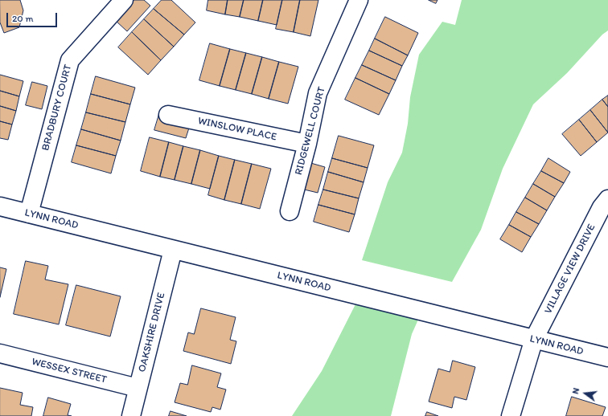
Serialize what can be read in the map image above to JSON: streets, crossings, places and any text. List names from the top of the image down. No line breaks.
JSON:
{"streets":{"street":["BRADBURY COURT","WINSLOW PLACE","RIDGEWELL COURT","LYNN ROAD","VILLAGE VIEW DRIVE","OAKSHIRE DRIVE","WESSEX STREET"]},"crossings":[["BRADBURY COURT","LYNN ROAD"],["WINSLOW PLACE","RIDGEWELL COURT"],["LYNN ROAD","VILLAGE VIEW DRIVE"],["LYNN ROAD","OAKSHIRE DRIVE"],["OAKSHIRE DRIVE","WESSEX STREET"]],"scale_bar":"20 m","north":"left"}
